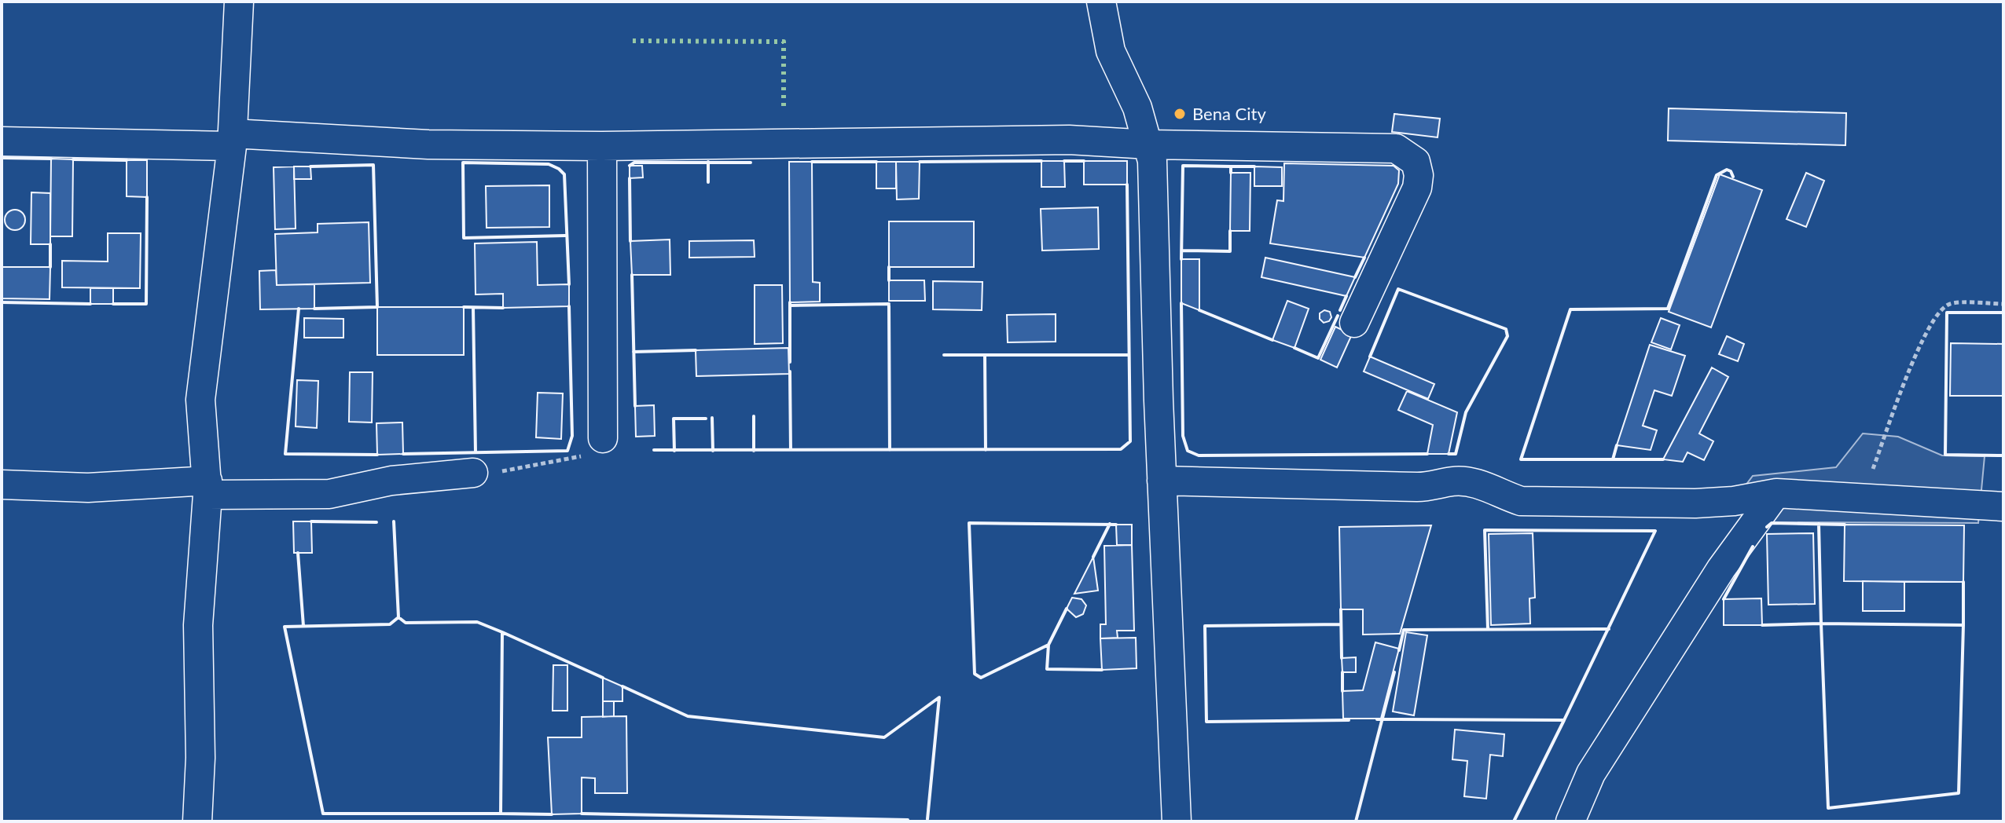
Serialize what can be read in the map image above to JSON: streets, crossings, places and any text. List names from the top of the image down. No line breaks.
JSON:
{"places":["Bena City"]}
